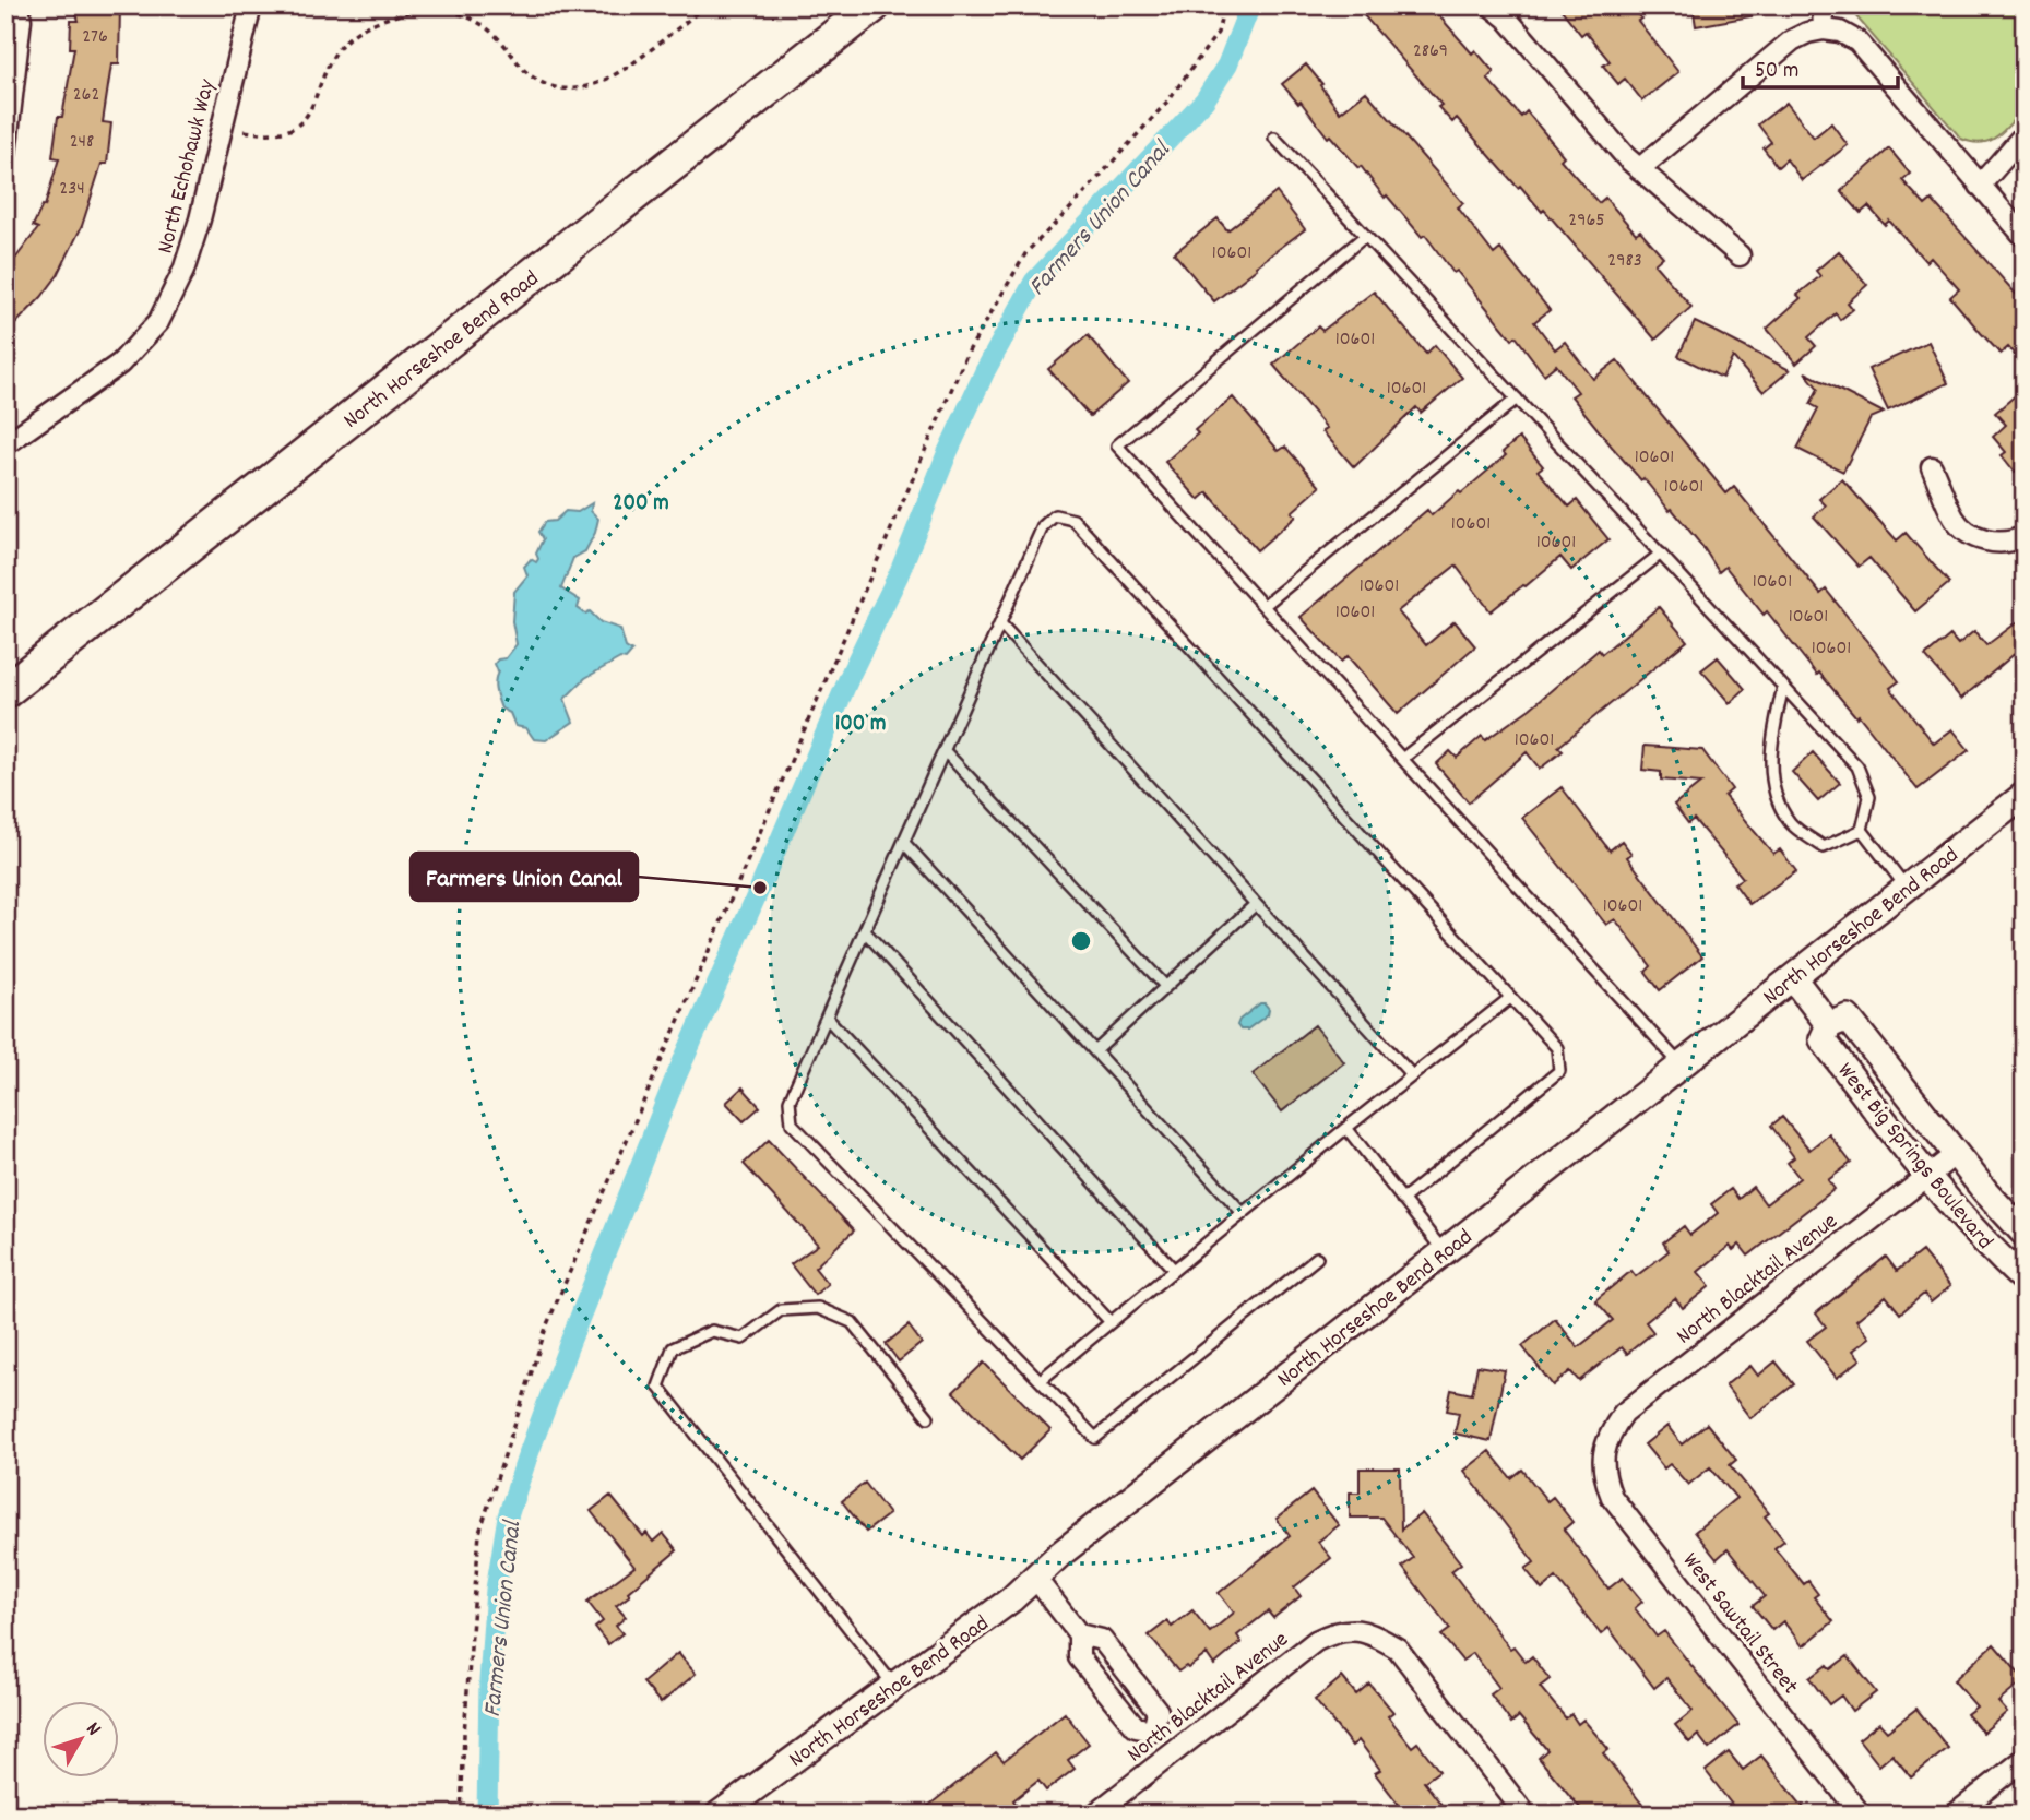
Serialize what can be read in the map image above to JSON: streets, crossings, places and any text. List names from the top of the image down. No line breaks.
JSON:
{"streets":{"highway":["North Horseshoe Bend Road"],"street":["North Echohawk Way","West Big Springs Boulevard","North Blacktail Avenue","West Sawtail Street"]},"crossings":[["North Horseshoe Bend Road","West Big Springs Boulevard"],["West Big Springs Boulevard","North Blacktail Avenue"],["North Blacktail Avenue","West Sawtail Street"]],"water":["Farmers Union Canal"],"places":["Farmers Union Canal"],"house_numbers":["276","2869","262","248","234","2965","10601","2983","10601","10601","10601","10601","10601","10601","10601","10601","10601","10601","10601","10601","10601"],"scale_bar":"50 m","north":"top right","rings":["200 m","100 m"]}
